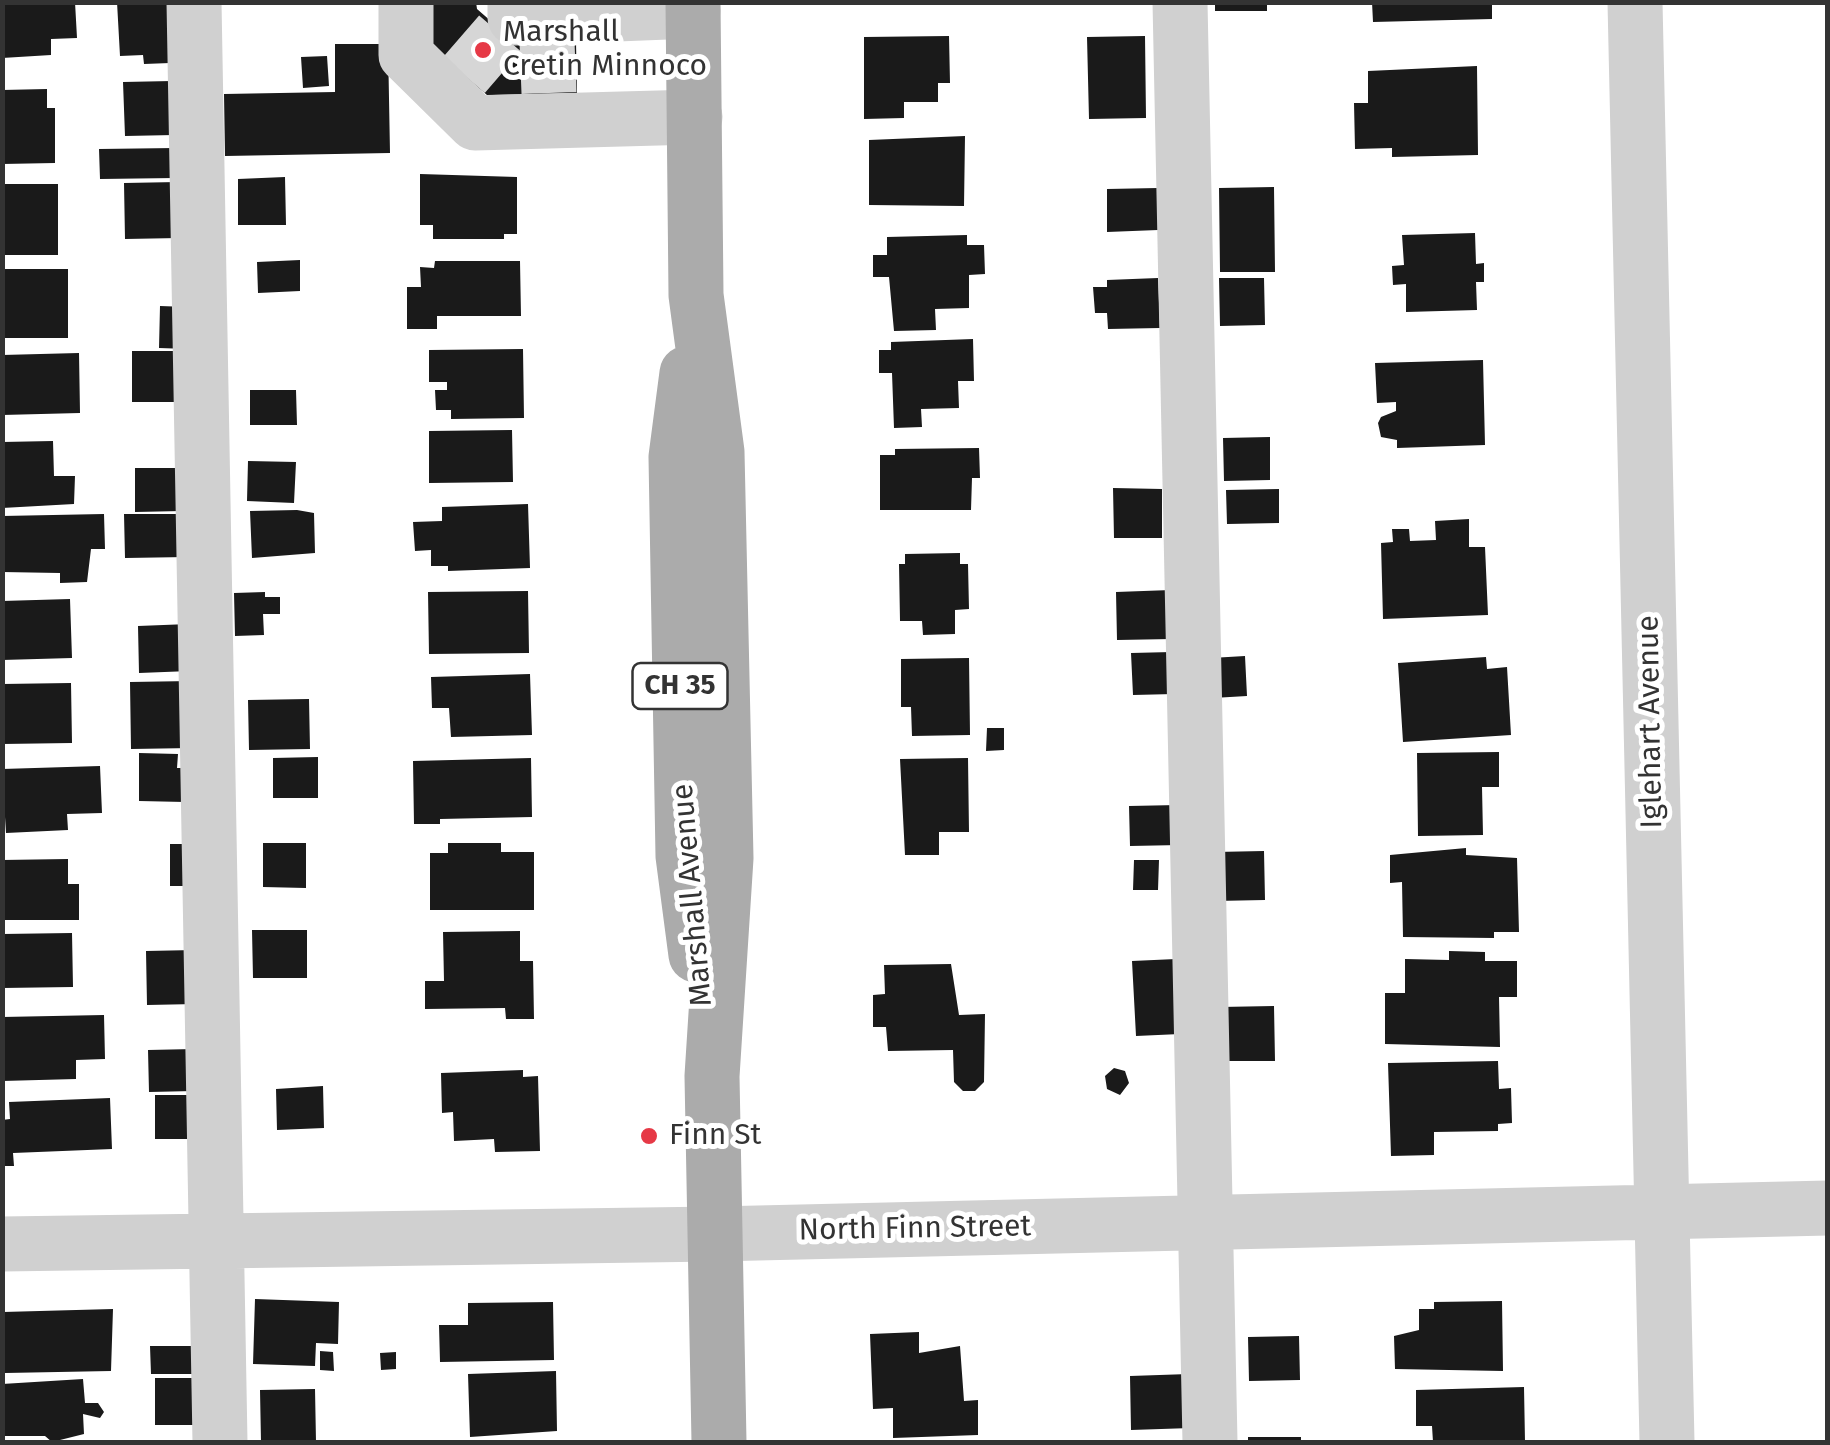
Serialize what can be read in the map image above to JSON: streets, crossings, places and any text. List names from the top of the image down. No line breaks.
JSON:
{"streets":{"main road":["CH 35","Marshall Avenue"],"street":["Iglehart Avenue","North Finn Street"]},"crossings":[["Iglehart Avenue","North Finn Street"],["Marshall Avenue","North Finn Street"]],"places":["Marshall Cretin Minnoco","Finn St"]}
